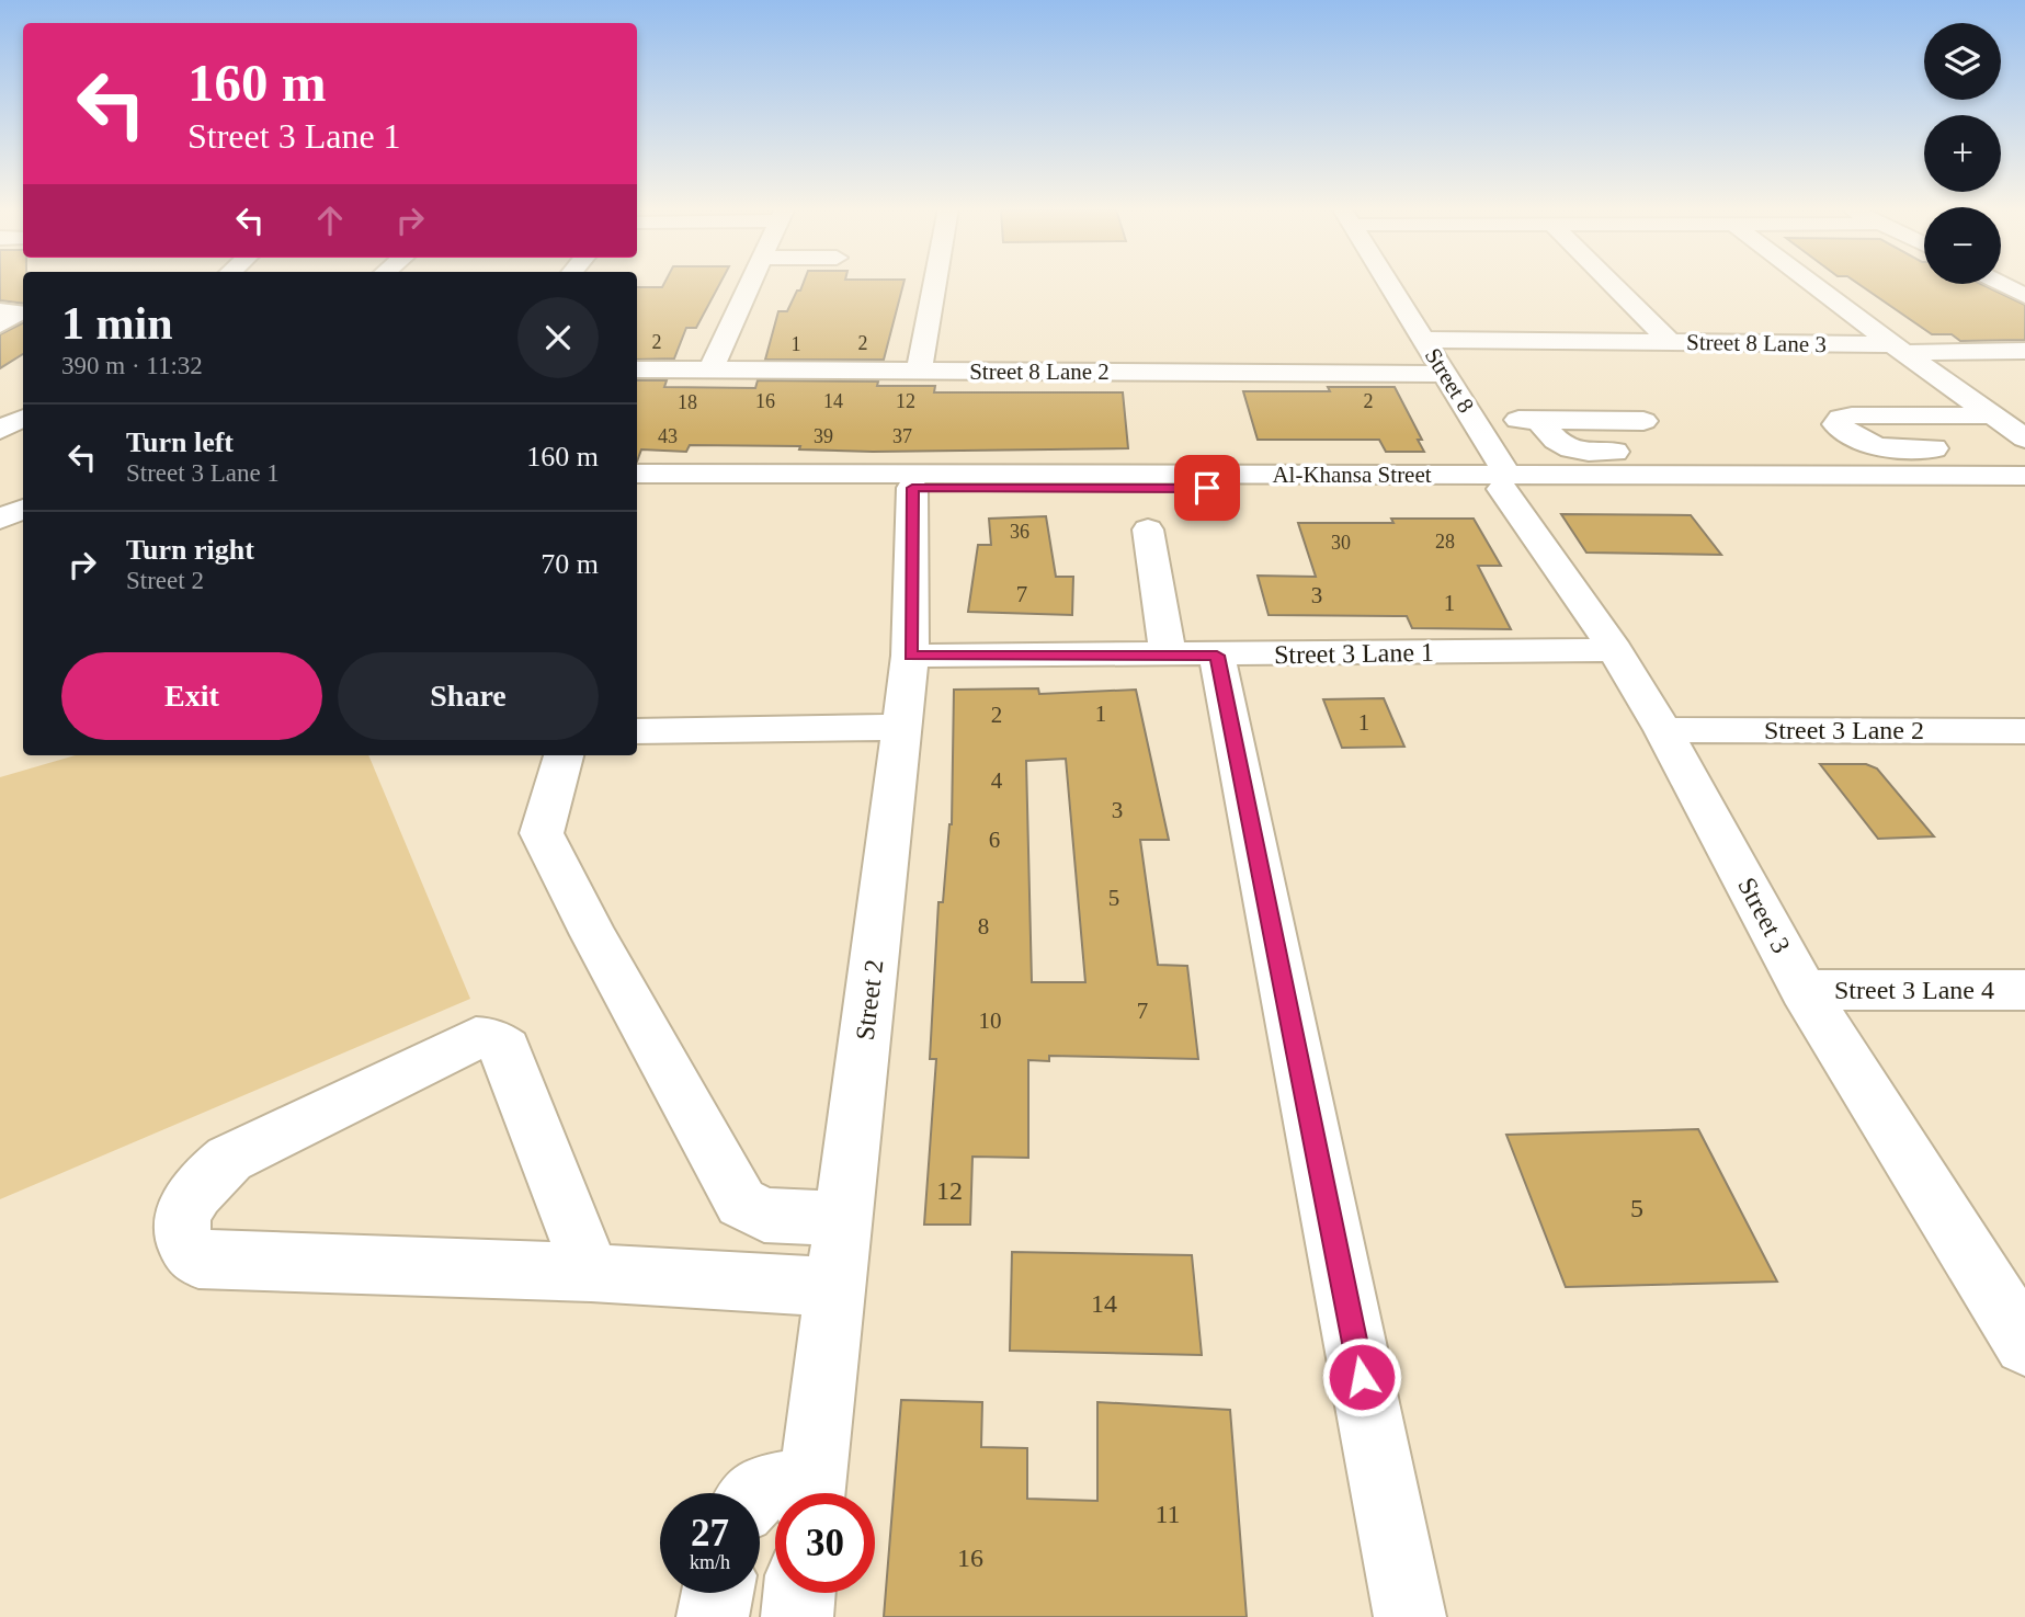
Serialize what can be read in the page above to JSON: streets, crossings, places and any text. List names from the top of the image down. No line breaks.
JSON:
{"streets":{"street":["Street 8 Lane 3","Street 8 Lane 2","Street 8","Al-Khansa Street","Street 3 Lane 1","Street 3 Lane 2","Street 3","Street 3 Lane 4","Street 2"]},"crossings":[["Street 8 Lane 3","Street 8"],["Street 8 Lane 2","Street 8"],["Street 8","Al-Khansa Street"],["Street 8","Street 3"],["Al-Khansa Street","Street 3"],["Al-Khansa Street","Street 2"],["Street 3 Lane 1","Street 3"],["Street 3 Lane 1","Street 2"],["Street 3 Lane 2","Street 3"],["Street 3","Street 3 Lane 4"]],"house_numbers":["2","2","1","16","14","12","2","18","43","39","37","36","28","30","7","3","1","1","2","1","4","3","6","5","8","7","10","12","5","14","11","16"],"page":{"map_buttons":["+","−"],"turn":["160 m","Street 3 Lane 1"],"heading":["1 min","390 m · 11:32"],"list":[{"name":"Turn left","note":"Street 3 Lane 1","value":"160 m"},{"name":"Turn right","note":"Street 2","value":"70 m"}],"buttons":["Exit","Share"],"speed":"27 km/h","limit":"30"}}
